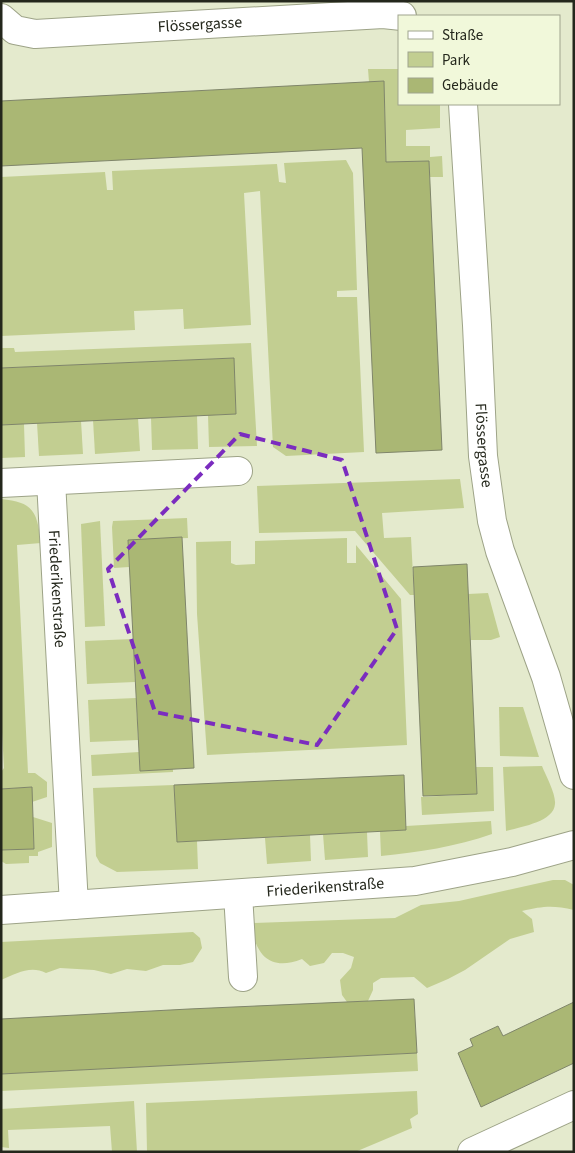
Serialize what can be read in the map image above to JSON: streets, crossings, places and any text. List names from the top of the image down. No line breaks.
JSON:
{"streets":{"street":["Flössergasse","Friederikenstraße"]},"legend":["Straße","Park","Gebäude"]}
